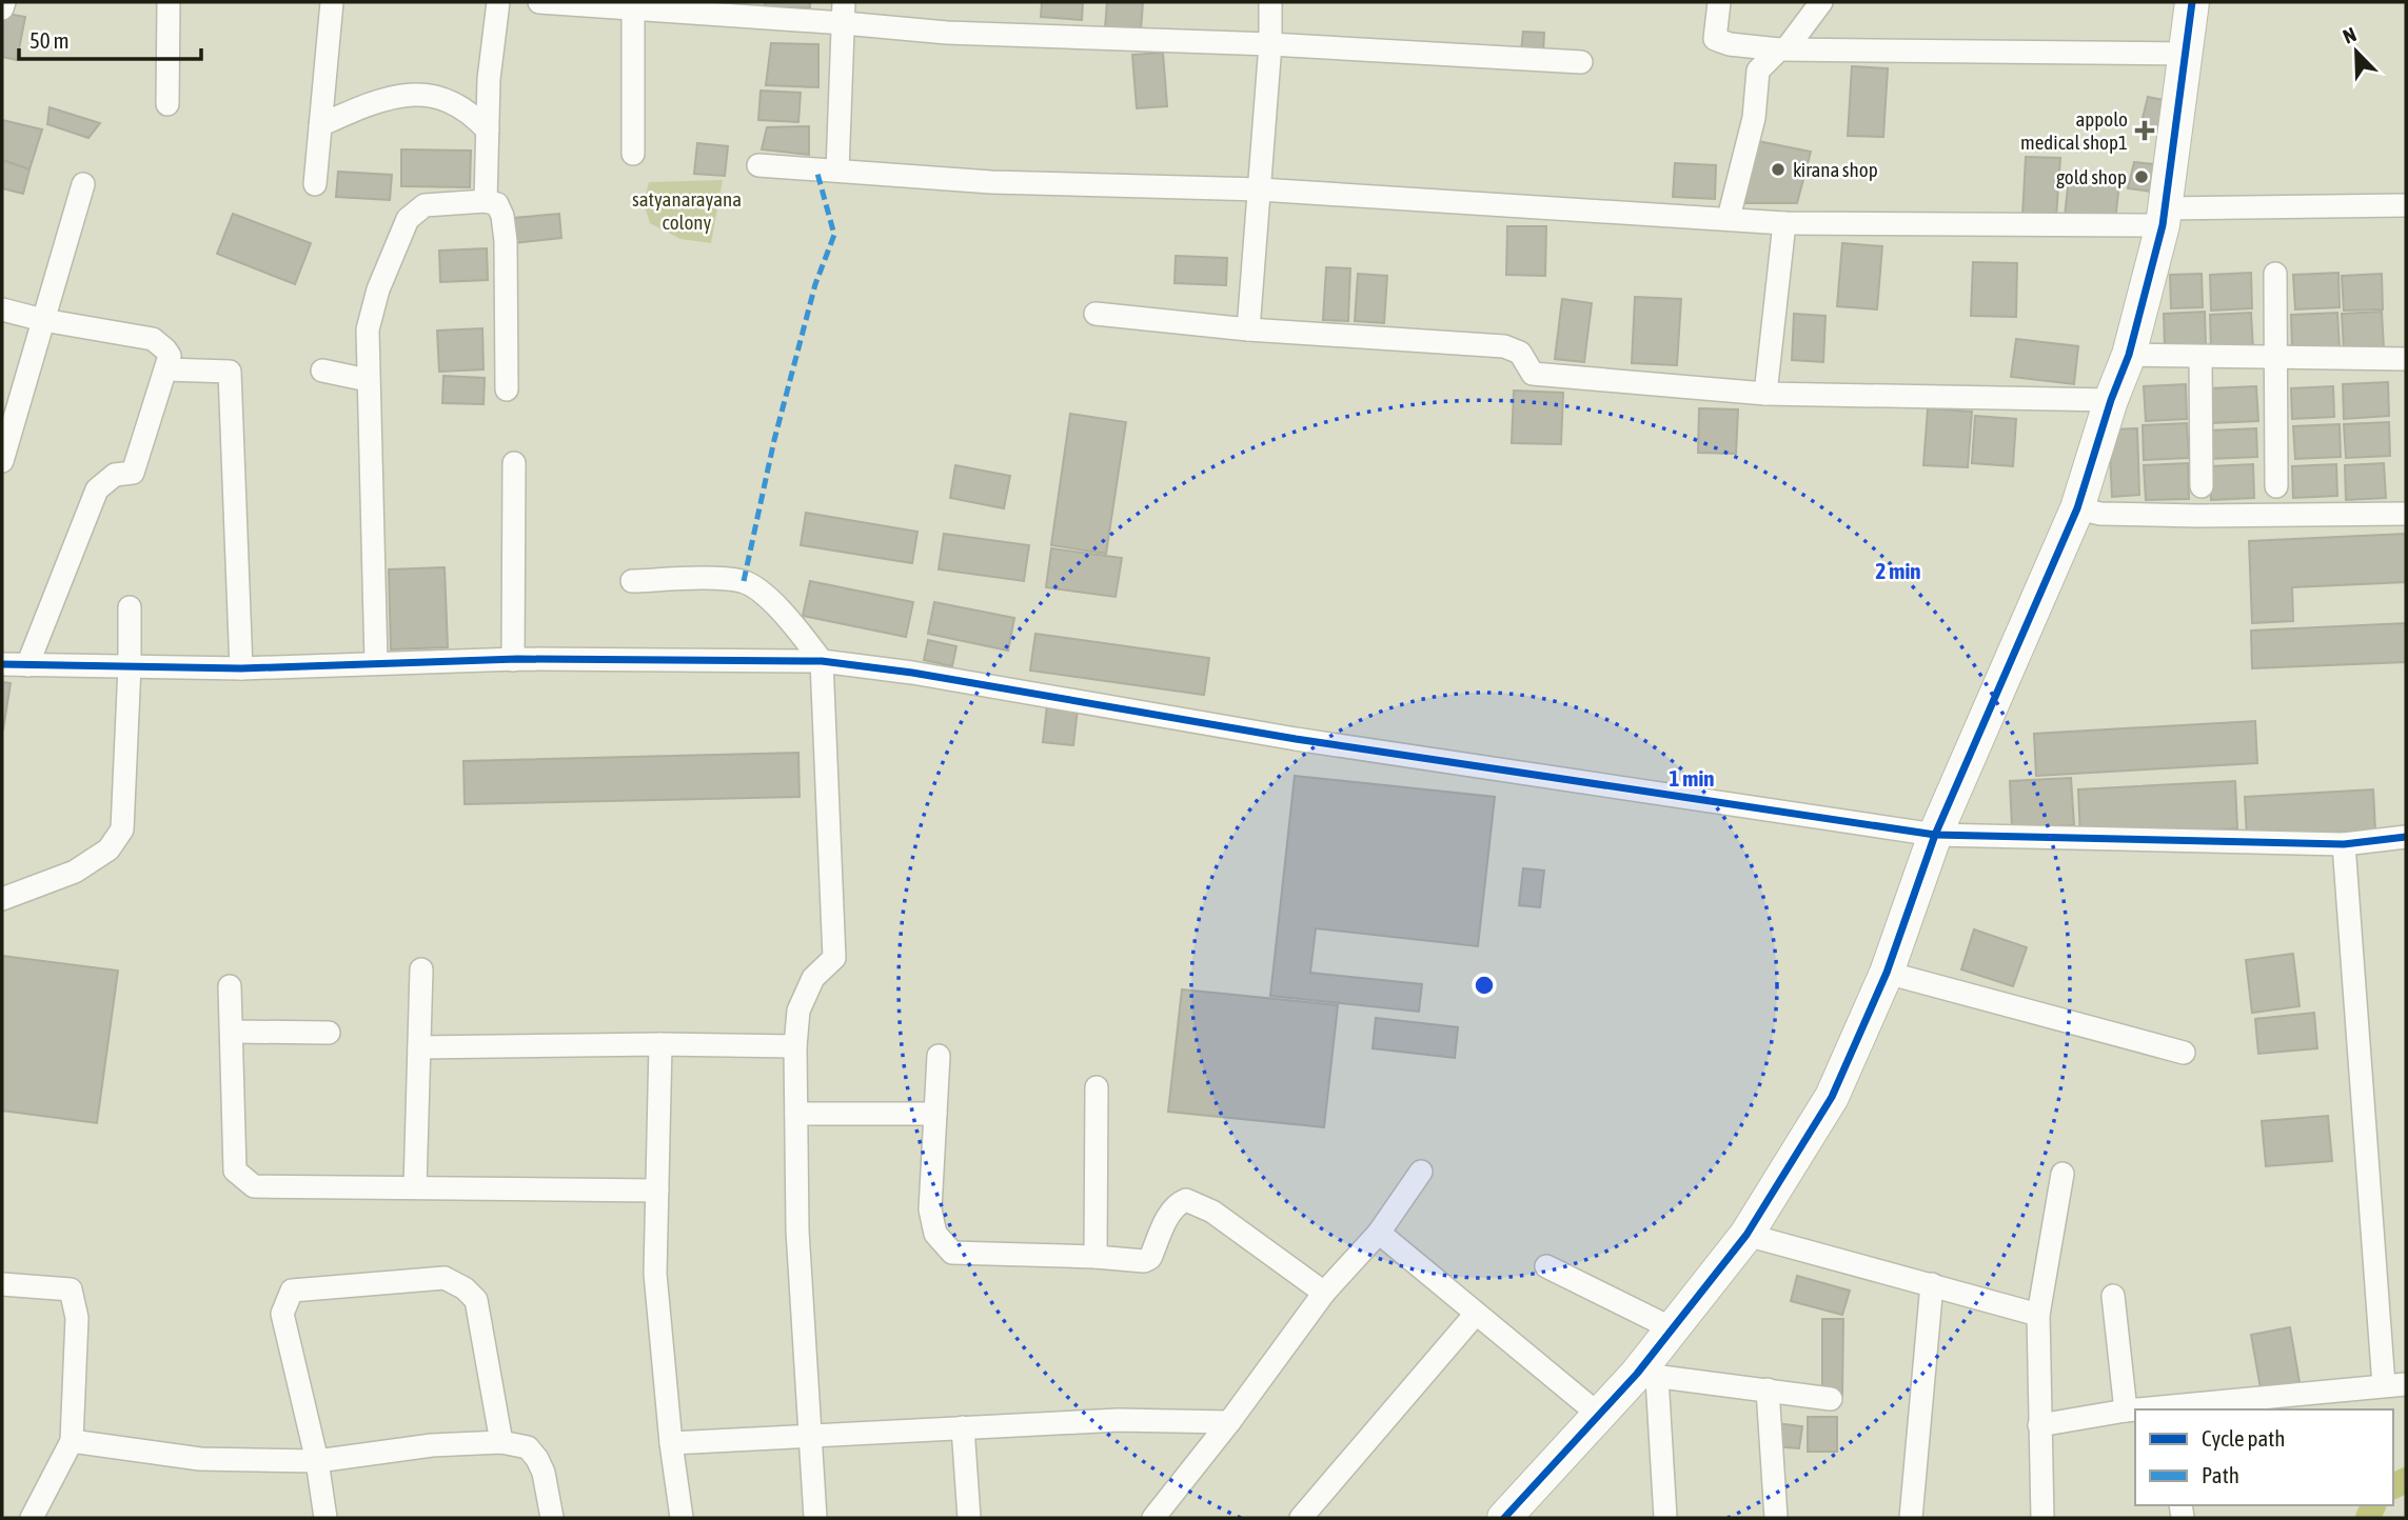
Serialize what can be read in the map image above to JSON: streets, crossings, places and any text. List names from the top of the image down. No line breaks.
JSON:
{"parks":["satyanarayana colony"],"places":{"health":["appolo medical shop1"],"other":["kirana shop","gold shop"]},"legend":["Cycle path","Path"],"scale_bar":"50 m","north":"top left","rings":["2 min","1 min"]}
